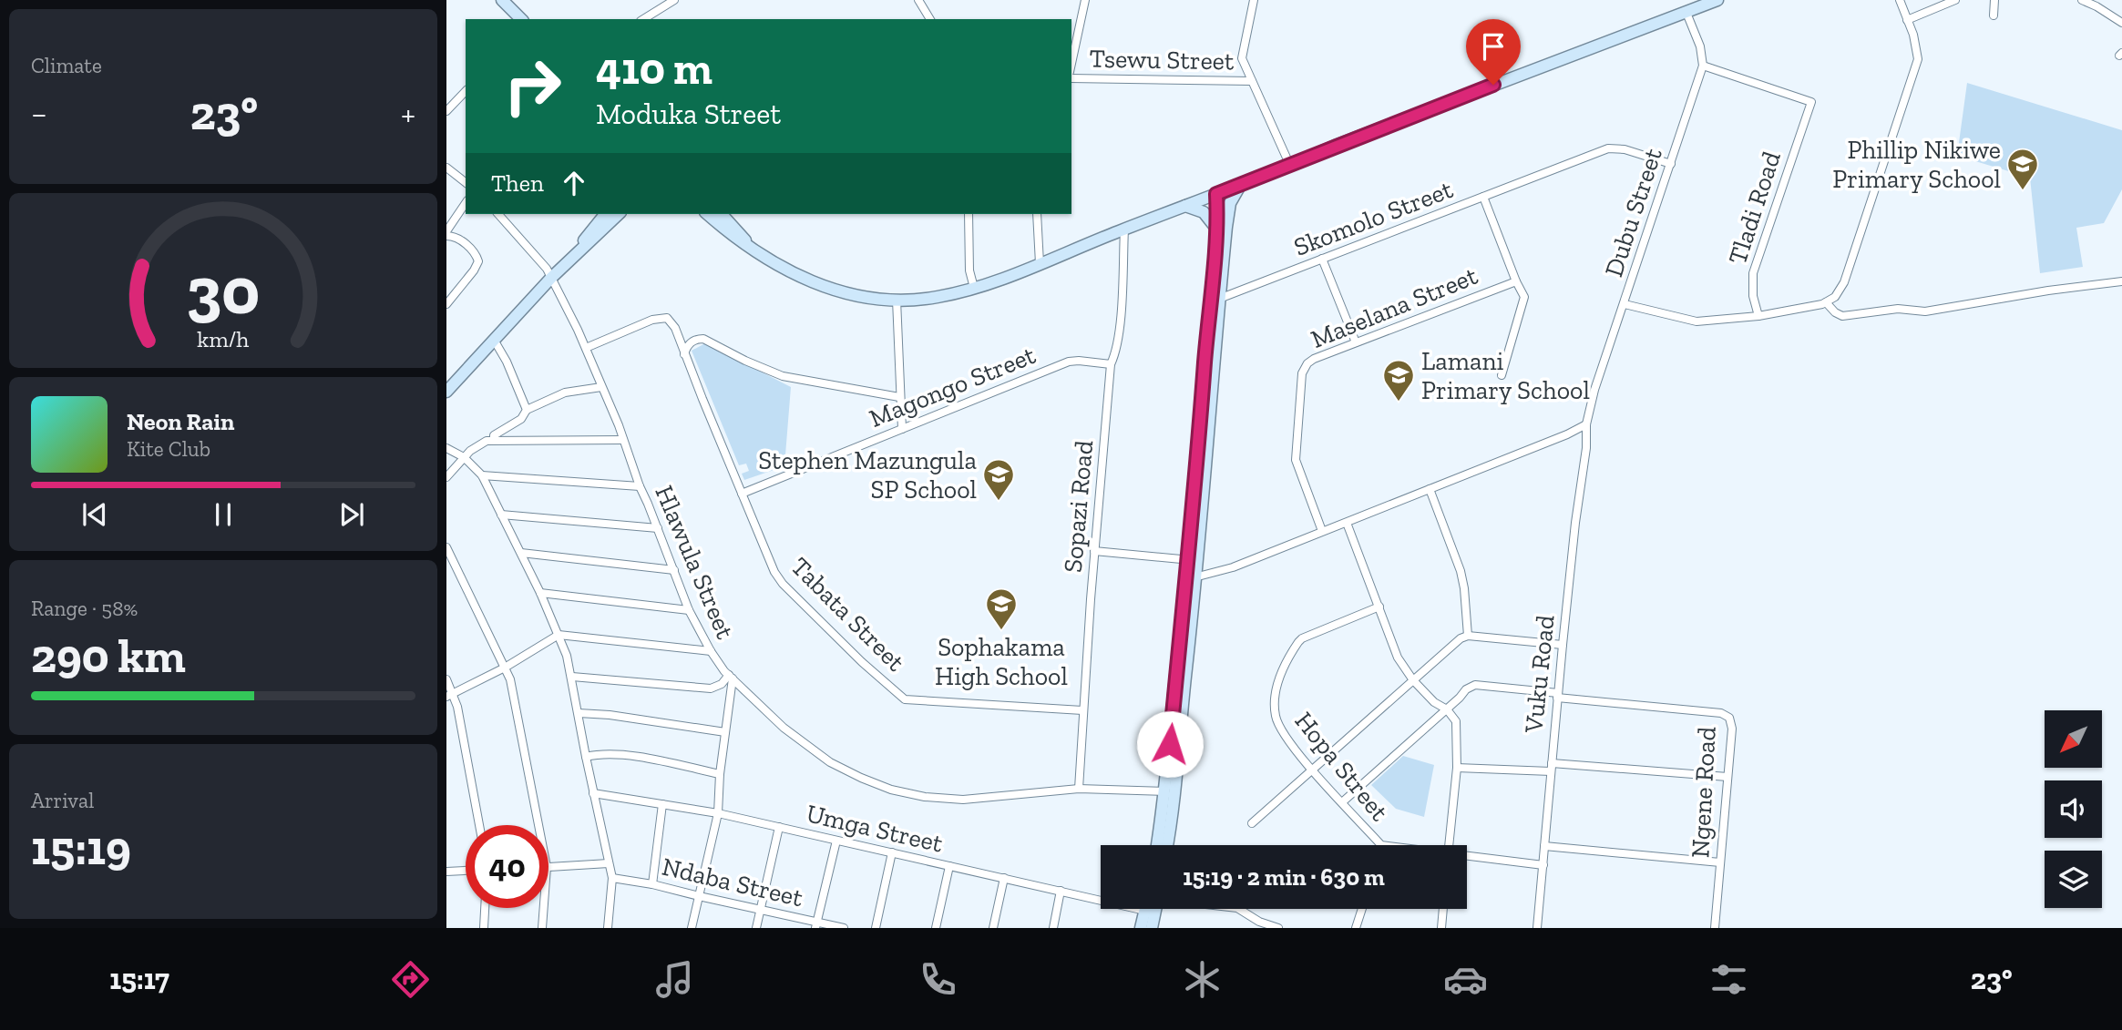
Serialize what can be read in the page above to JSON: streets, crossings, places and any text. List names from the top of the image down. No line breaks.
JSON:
{"streets":{"street":["Tsewu Street","Tladi Road","Dubu Street","Skomolo Street","Maselana Street","Magongo Street","Sopazi Road","Hlawula Street","Tabata Street","Vuku Road","Hopa Street","Ngene Road","Umga Street","Ndaba Street"]},"crossings":[["Tladi Road","Dubu Street"],["Dubu Street","Skomolo Street"],["Dubu Street","Vuku Road"],["Magongo Street","Sopazi Road"],["Magongo Street","Tabata Street"],["Sopazi Road","Hlawula Street"],["Sopazi Road","Tabata Street"],["Hlawula Street","Tabata Street"],["Vuku Road","Hopa Street"],["Vuku Road","Ngene Road"],["Hopa Street","Ngene Road"]],"places":{"school or university":["Phillip Nikiwe Primary School","Lamani Primary School","Stephen Mazungula SP School","Sophakama High School"]},"north":"bottom left","page":{"tile":["Climate",["Range · 58%","290 km"],["Arrival","15:19"]],"turn":["410 m","Moduka Street"],"heat":["−","23°","+"],"then":"Then","song":["Neon Rain","Kite Club"],"limit":"40","trip":"15:19 · 2 min · 630 m","tabs":["15:17","23°"],"gauge":["30","km/h"]}}
